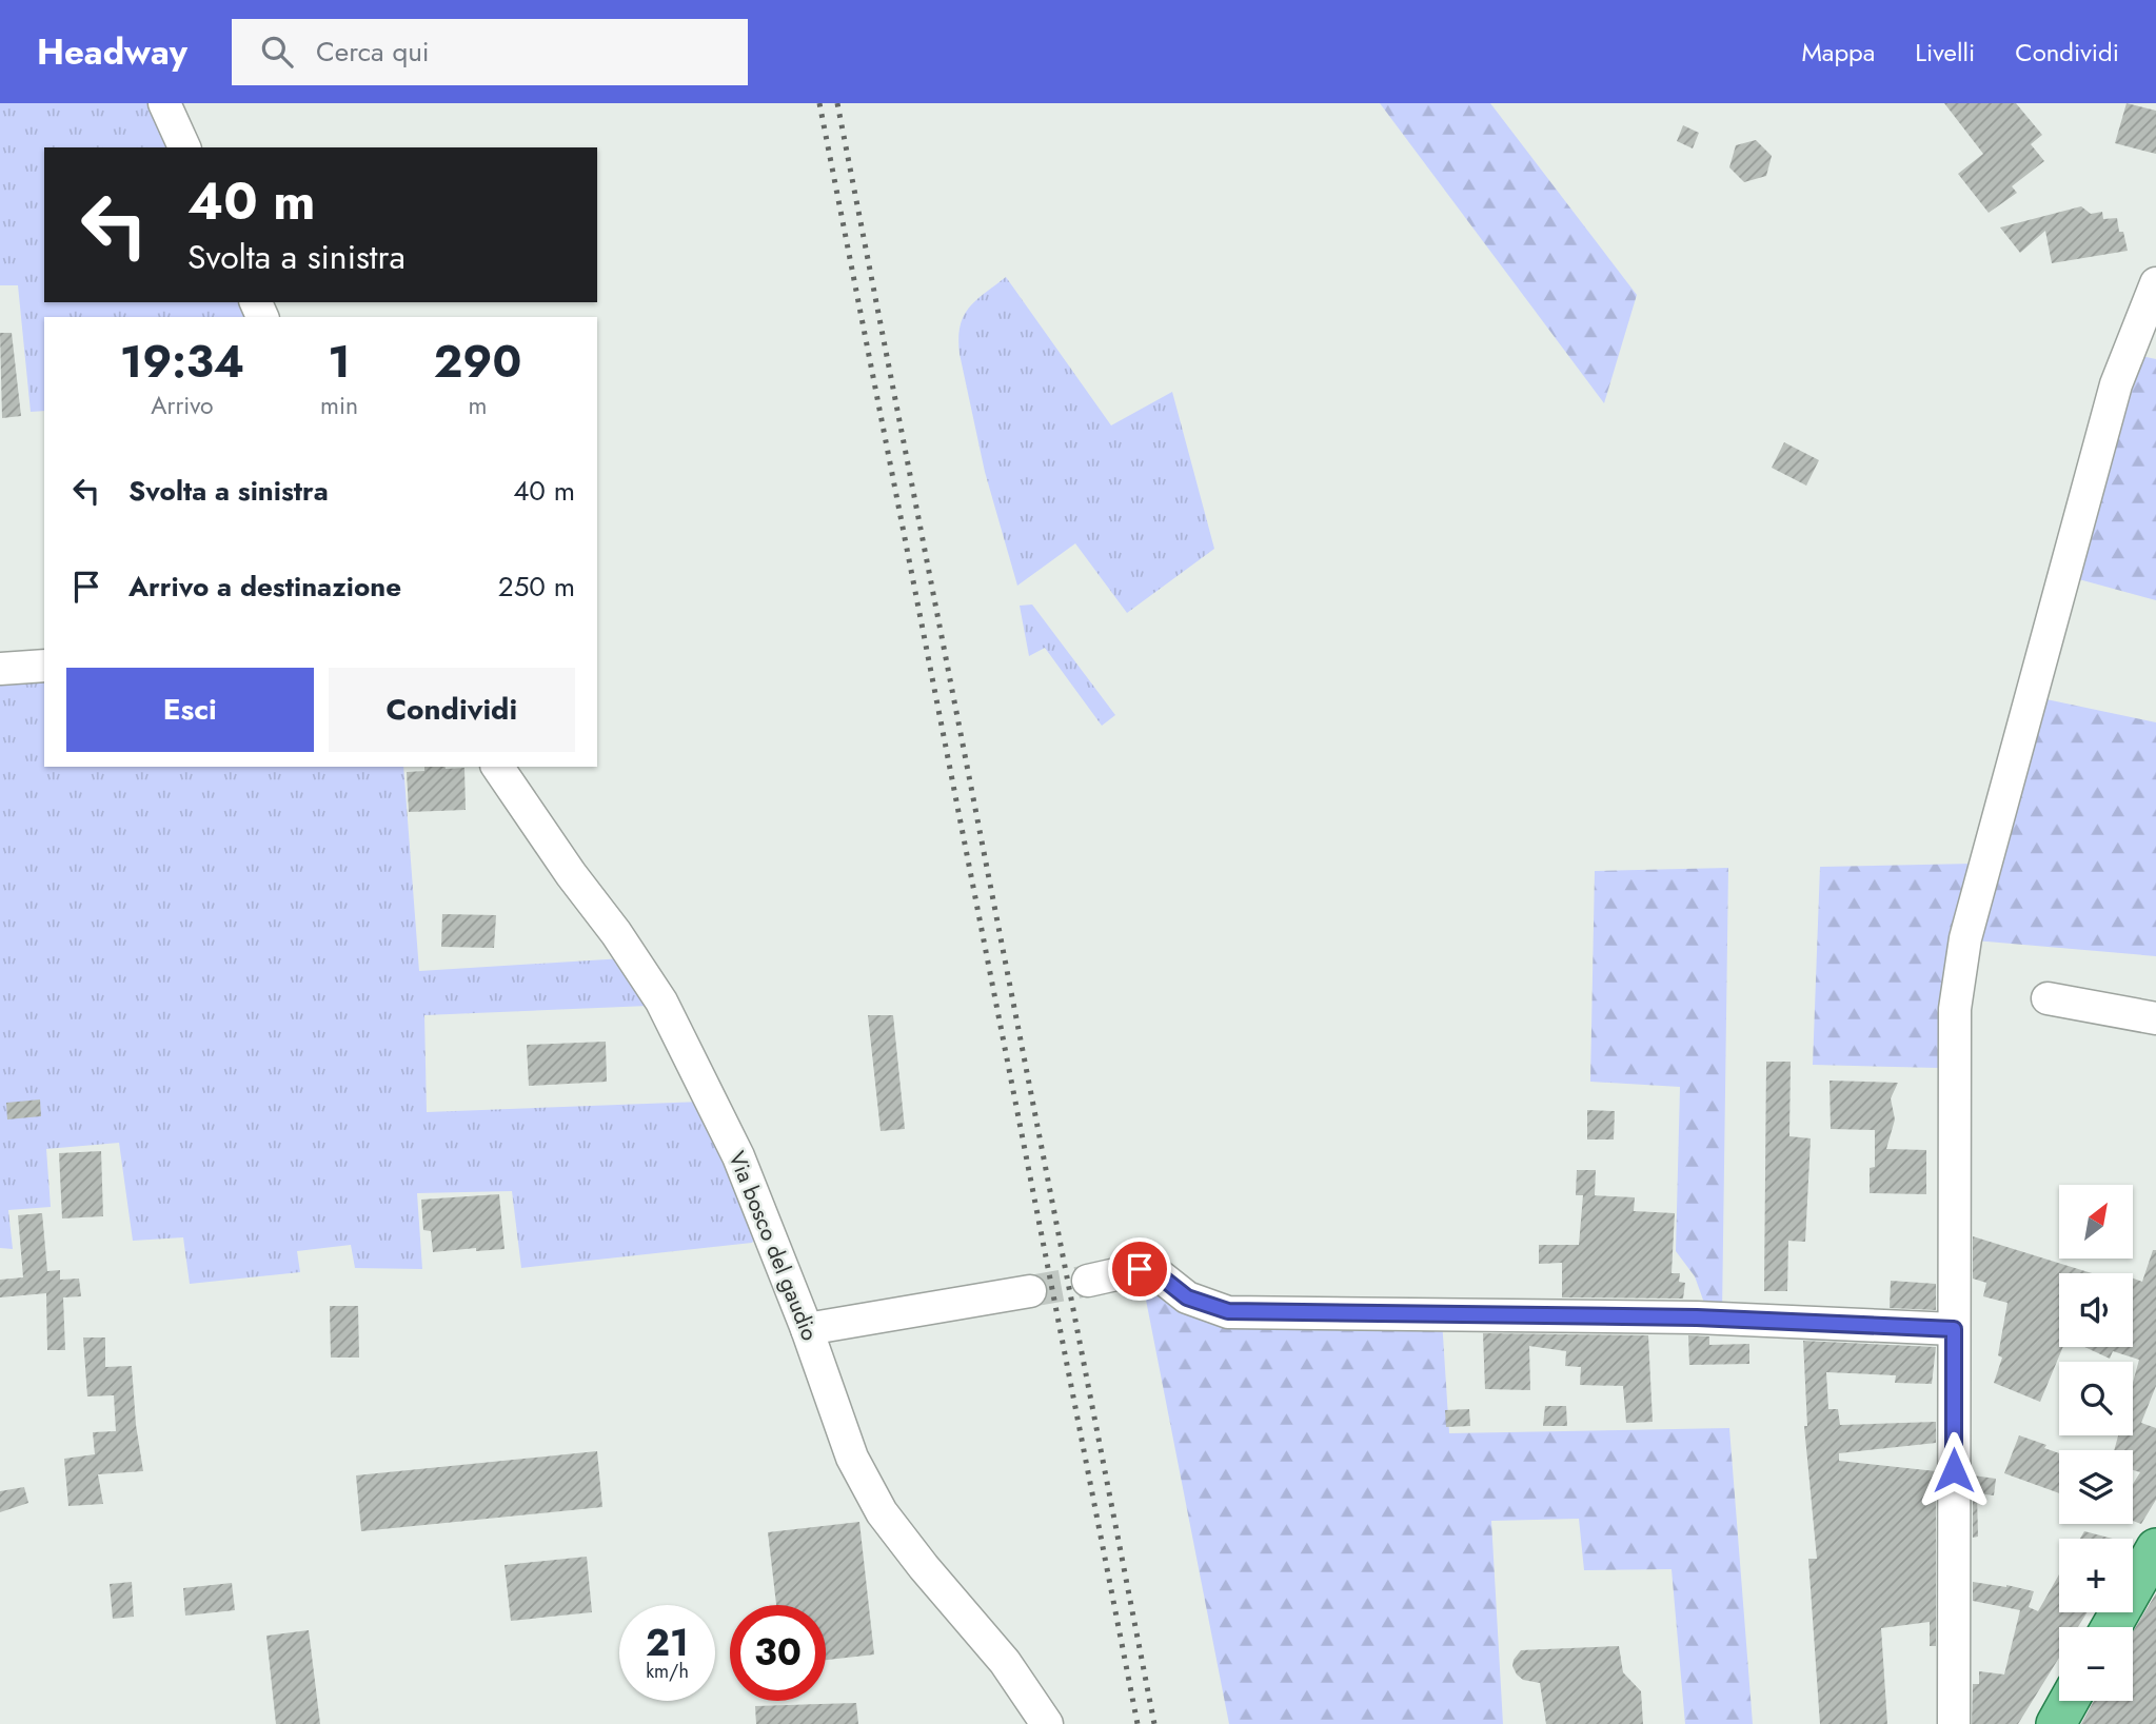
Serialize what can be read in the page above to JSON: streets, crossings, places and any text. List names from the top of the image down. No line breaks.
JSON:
{"streets":{"street":["Via bosco del gaudio"]},"north":"top right","page":{"header":"Headway","search":"Cerca qui","nav":["Mappa","Livelli","Condividi"],"turn":["40 m","Svolta a sinistra"],"eta":["19:34","Arrivo","1","min","290","m"],"list":[{"name":"Svolta a sinistra","value":"40 m"},{"name":"Arrivo a destinazione","value":"250 m"}],"buttons":["Esci","Condividi"],"map_buttons":["+","−"],"speed":"21 km/h","limit":"30"}}
